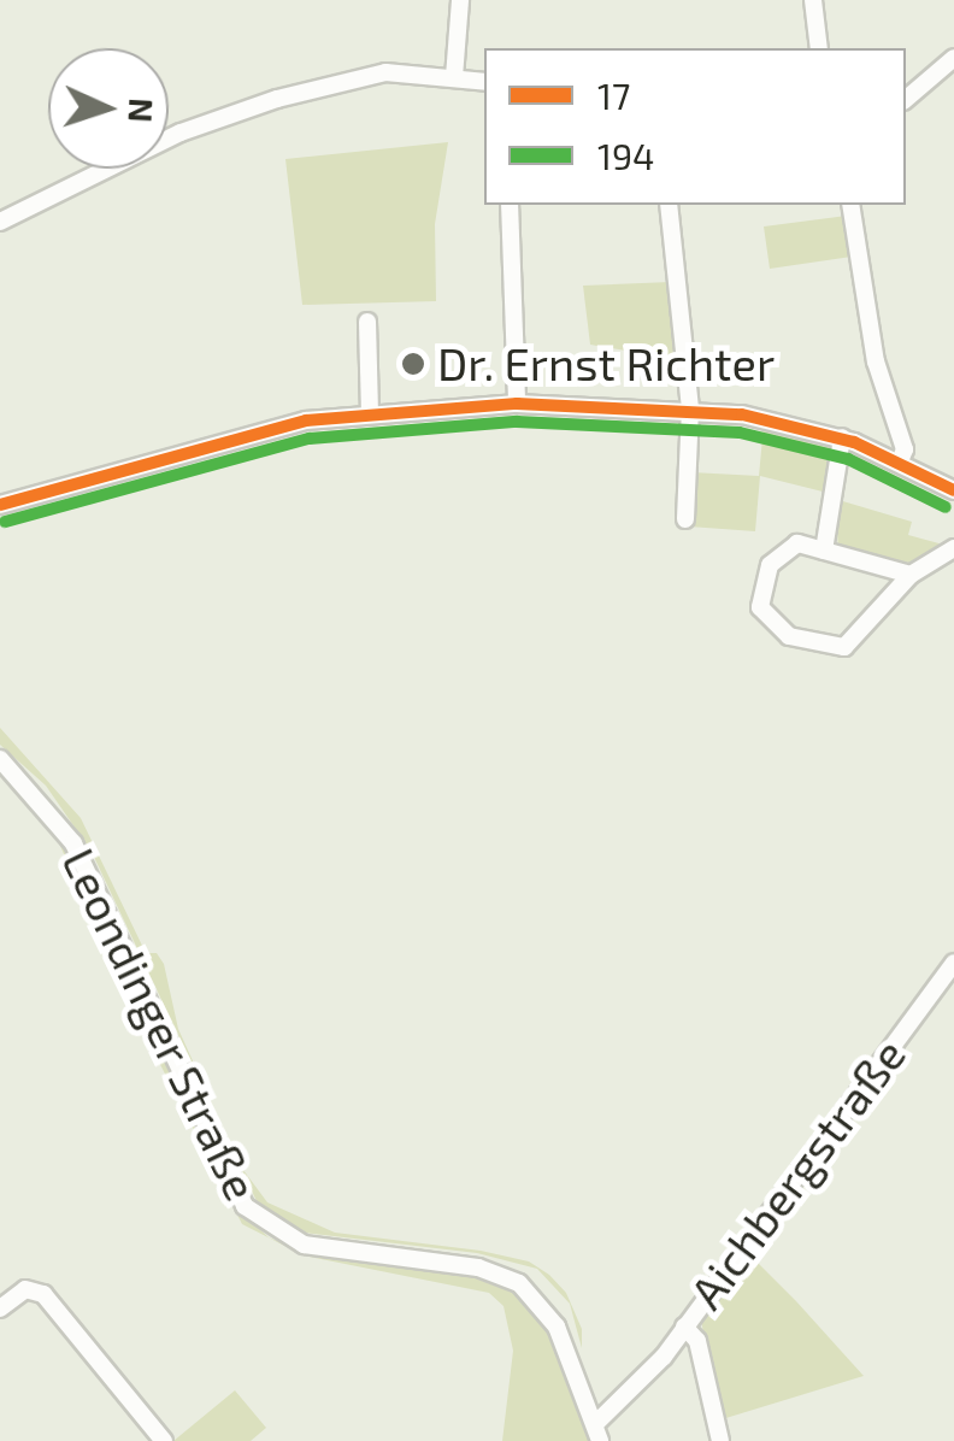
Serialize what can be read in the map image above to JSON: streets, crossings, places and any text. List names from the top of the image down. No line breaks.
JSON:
{"streets":{"street":["Leondinger Straße","Aichbergstraße"]},"crossings":[["Leondinger Straße","Aichbergstraße"]],"places":["Dr. Ernst Richter"],"lines":["transit line 17","transit line 194"],"legend":["17","194"],"north":"right"}
